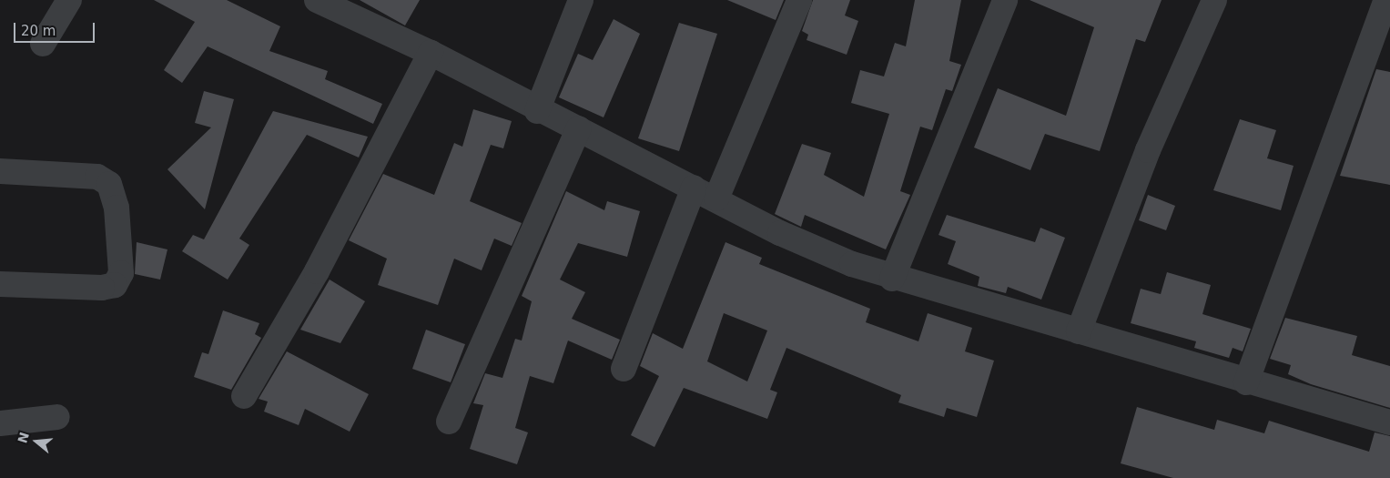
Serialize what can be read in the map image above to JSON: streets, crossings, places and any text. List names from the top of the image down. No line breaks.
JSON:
{"scale_bar":"20 m","north":"left"}
